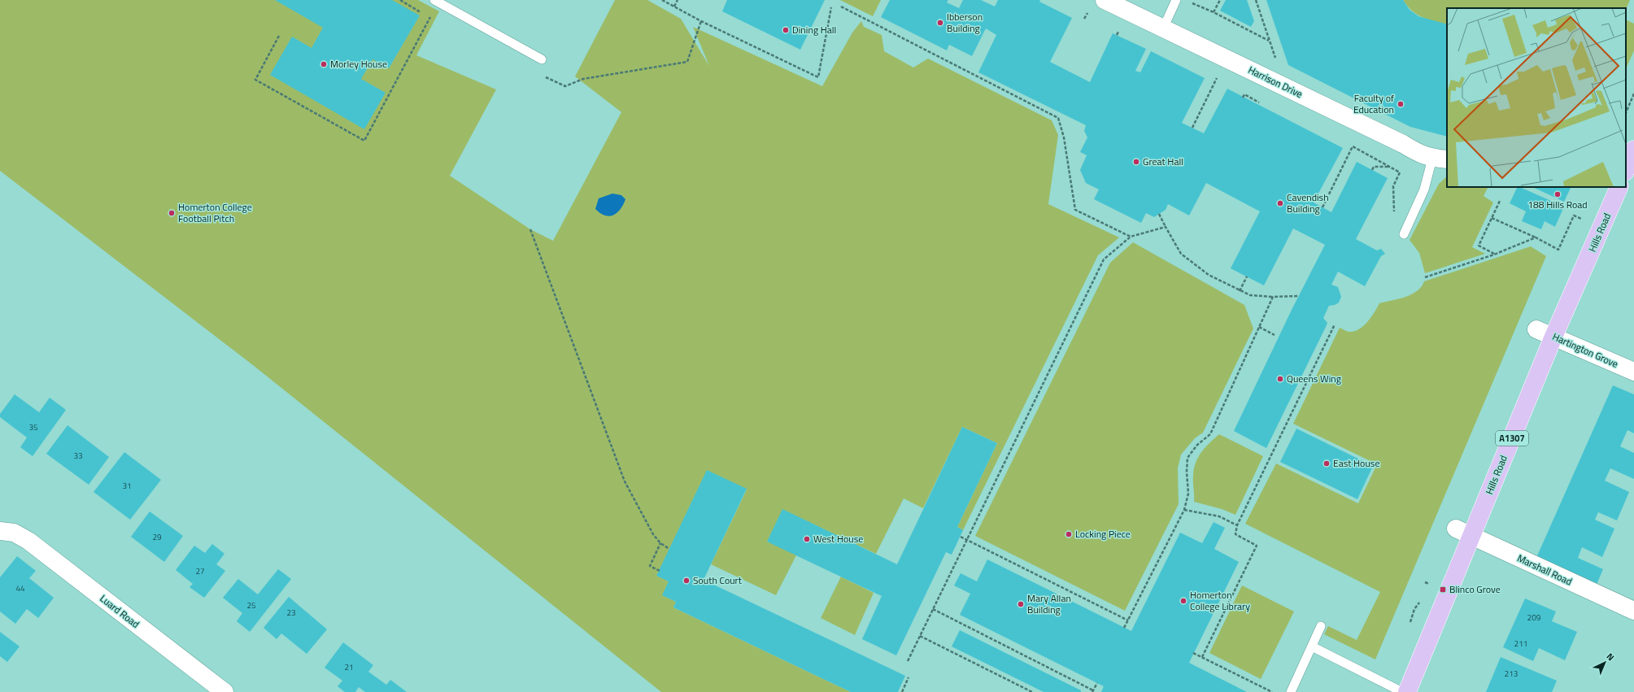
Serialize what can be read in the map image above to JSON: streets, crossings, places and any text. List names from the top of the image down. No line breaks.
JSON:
{"streets":{"main road":["Hills Road","A1307"],"street":["Harrison Drive","Hartington Grove","Marshall Road","Luard Road"]},"crossings":[["Hills Road","Hartington Grove"],["Hills Road","Marshall Road"]],"places":{"other":["Ibberson Building","Dining Hall","Morley House","Faculty of Education","Great Hall","188 Hills Road","Cavendish Building","Homerton College Football Pitch","Queens Wing","East House","Locking Piece","West House","South Court","Homerton College Library","Mary Allan Building"],"transit":["Blinco Grove"]},"house_numbers":["35","33","31","29","27","44","25","23","209","211","21","213"],"north":"top right"}
